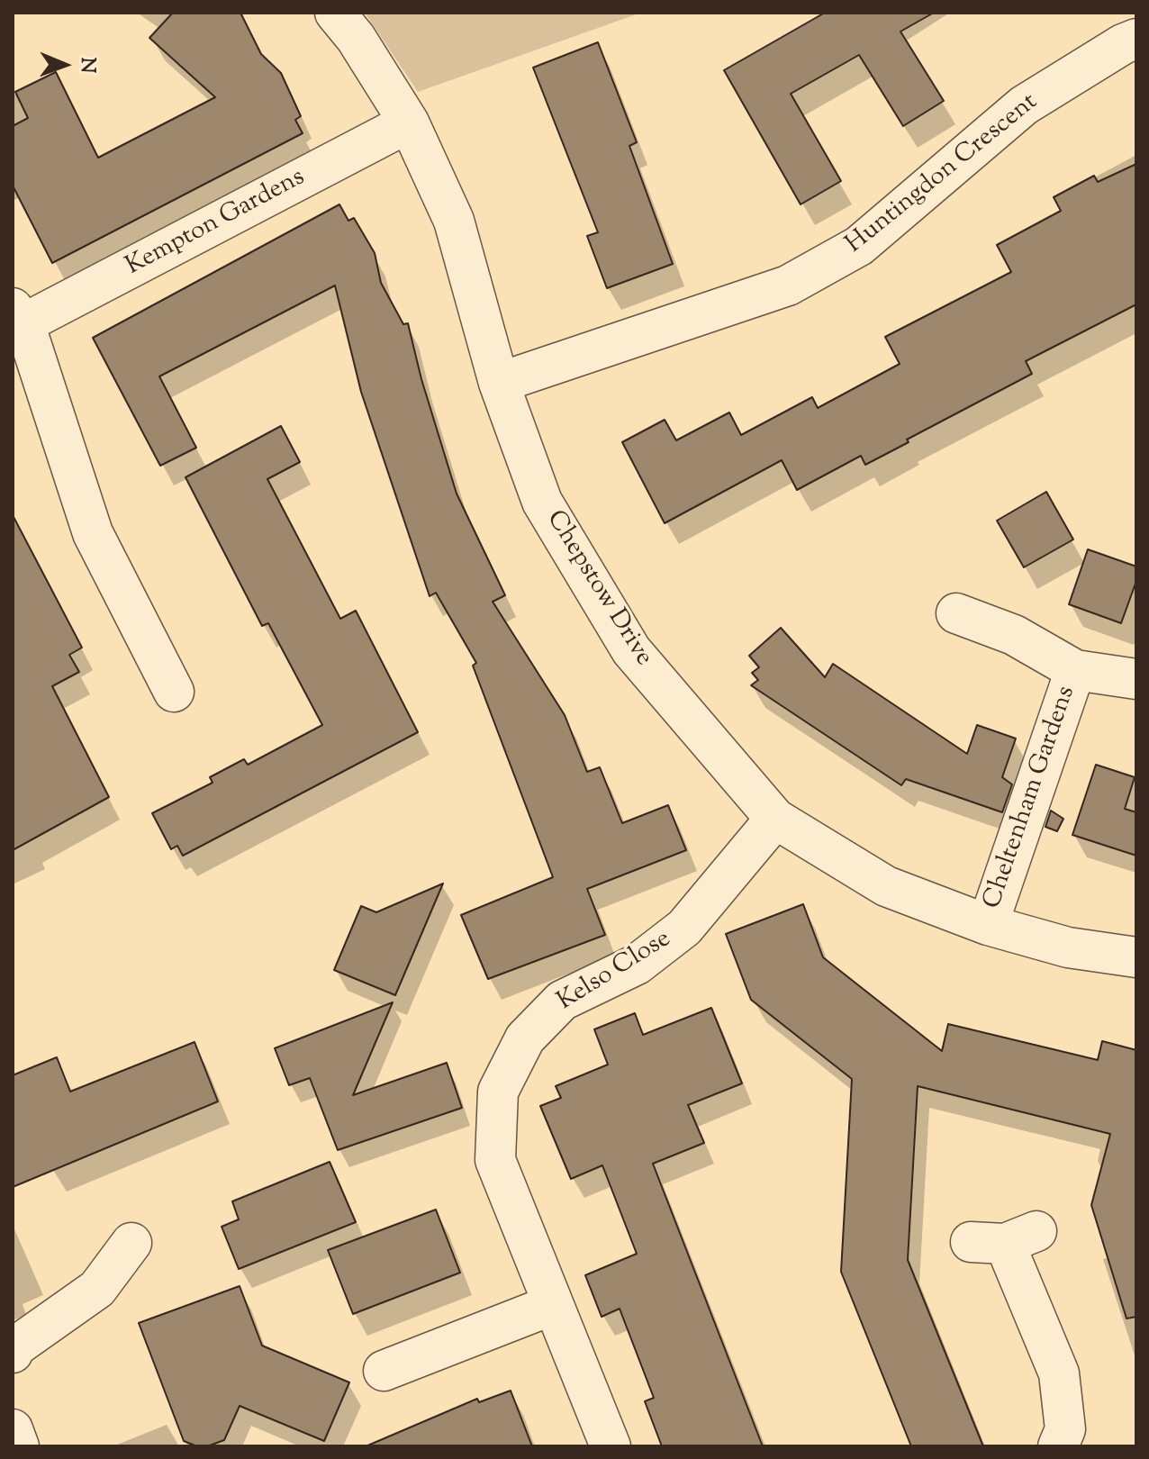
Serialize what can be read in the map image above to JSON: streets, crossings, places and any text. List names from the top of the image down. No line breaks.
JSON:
{"streets":{"street":["Huntingdon Crescent","Kempton Gardens","Chepstow Drive","Cheltenham Gardens","Kelso Close"]},"crossings":[["Huntingdon Crescent","Chepstow Drive"],["Kempton Gardens","Chepstow Drive"],["Chepstow Drive","Cheltenham Gardens"],["Chepstow Drive","Kelso Close"]],"north":"right"}
